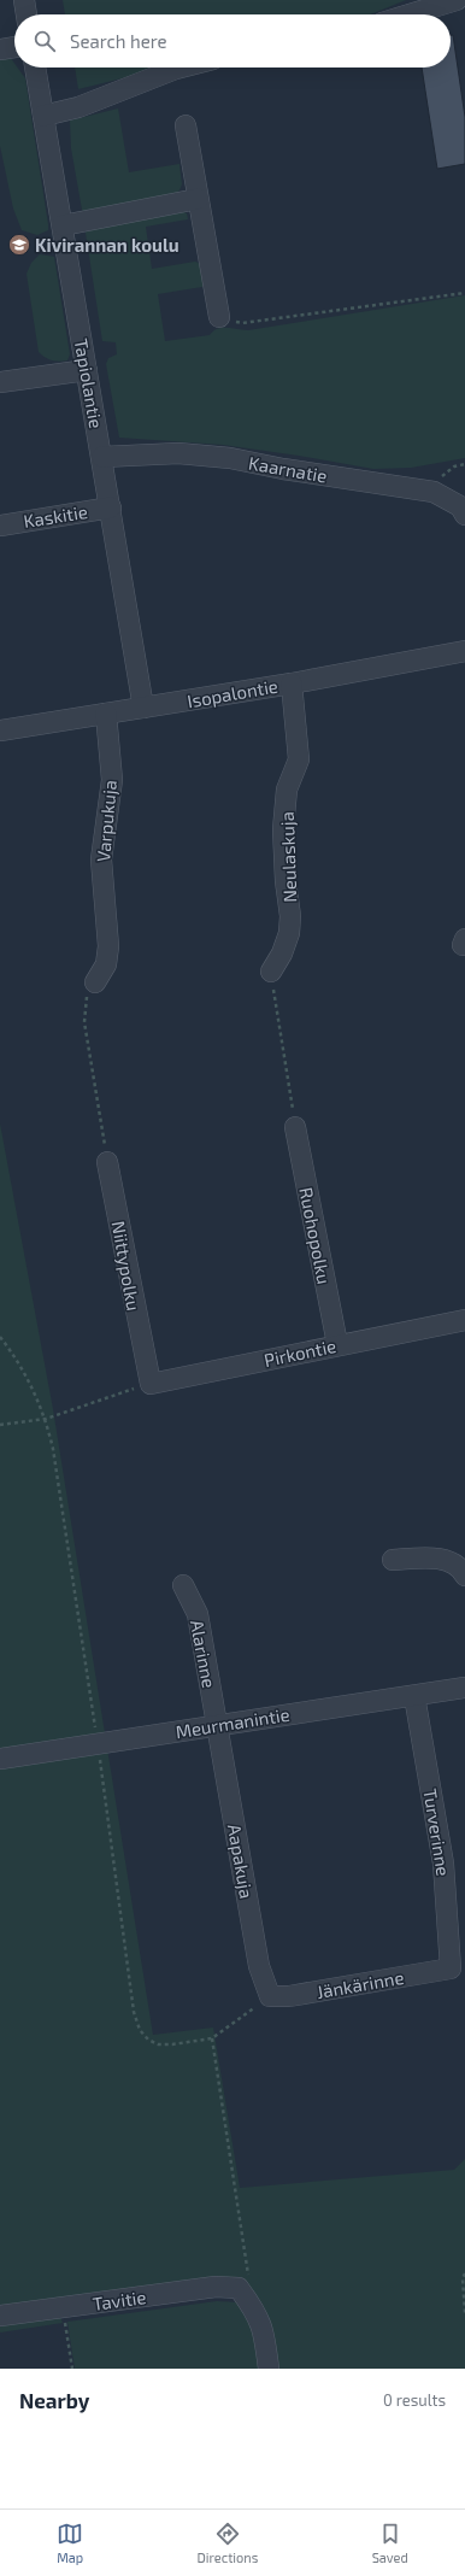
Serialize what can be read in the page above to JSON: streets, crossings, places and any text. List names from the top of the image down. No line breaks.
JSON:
{"streets":{"street":["Tapiolantie","Kaarnatie","Kaskitie","Isopalontie","Varpukuja","Neulaskuja","Ruohopolku","Niittypolku","Pirkontie","Alarinne","Meurmanintie","Turverinne","Aapakuja","Jänkärinne","Tavitie"]},"crossings":[["Tapiolantie","Kaarnatie"],["Tapiolantie","Kaskitie"],["Tapiolantie","Isopalontie"],["Isopalontie","Varpukuja"],["Isopalontie","Neulaskuja"],["Ruohopolku","Pirkontie"],["Niittypolku","Pirkontie"],["Alarinne","Meurmanintie"],["Alarinne","Aapakuja"],["Meurmanintie","Turverinne"],["Meurmanintie","Aapakuja"],["Turverinne","Jänkärinne"],["Aapakuja","Jänkärinne"]],"places":{"school or university":["Kivirannan koulu"]},"page":{"search":"Search here","heading":["Nearby","0 results"],"nav":["Map","Directions","Saved"]}}
